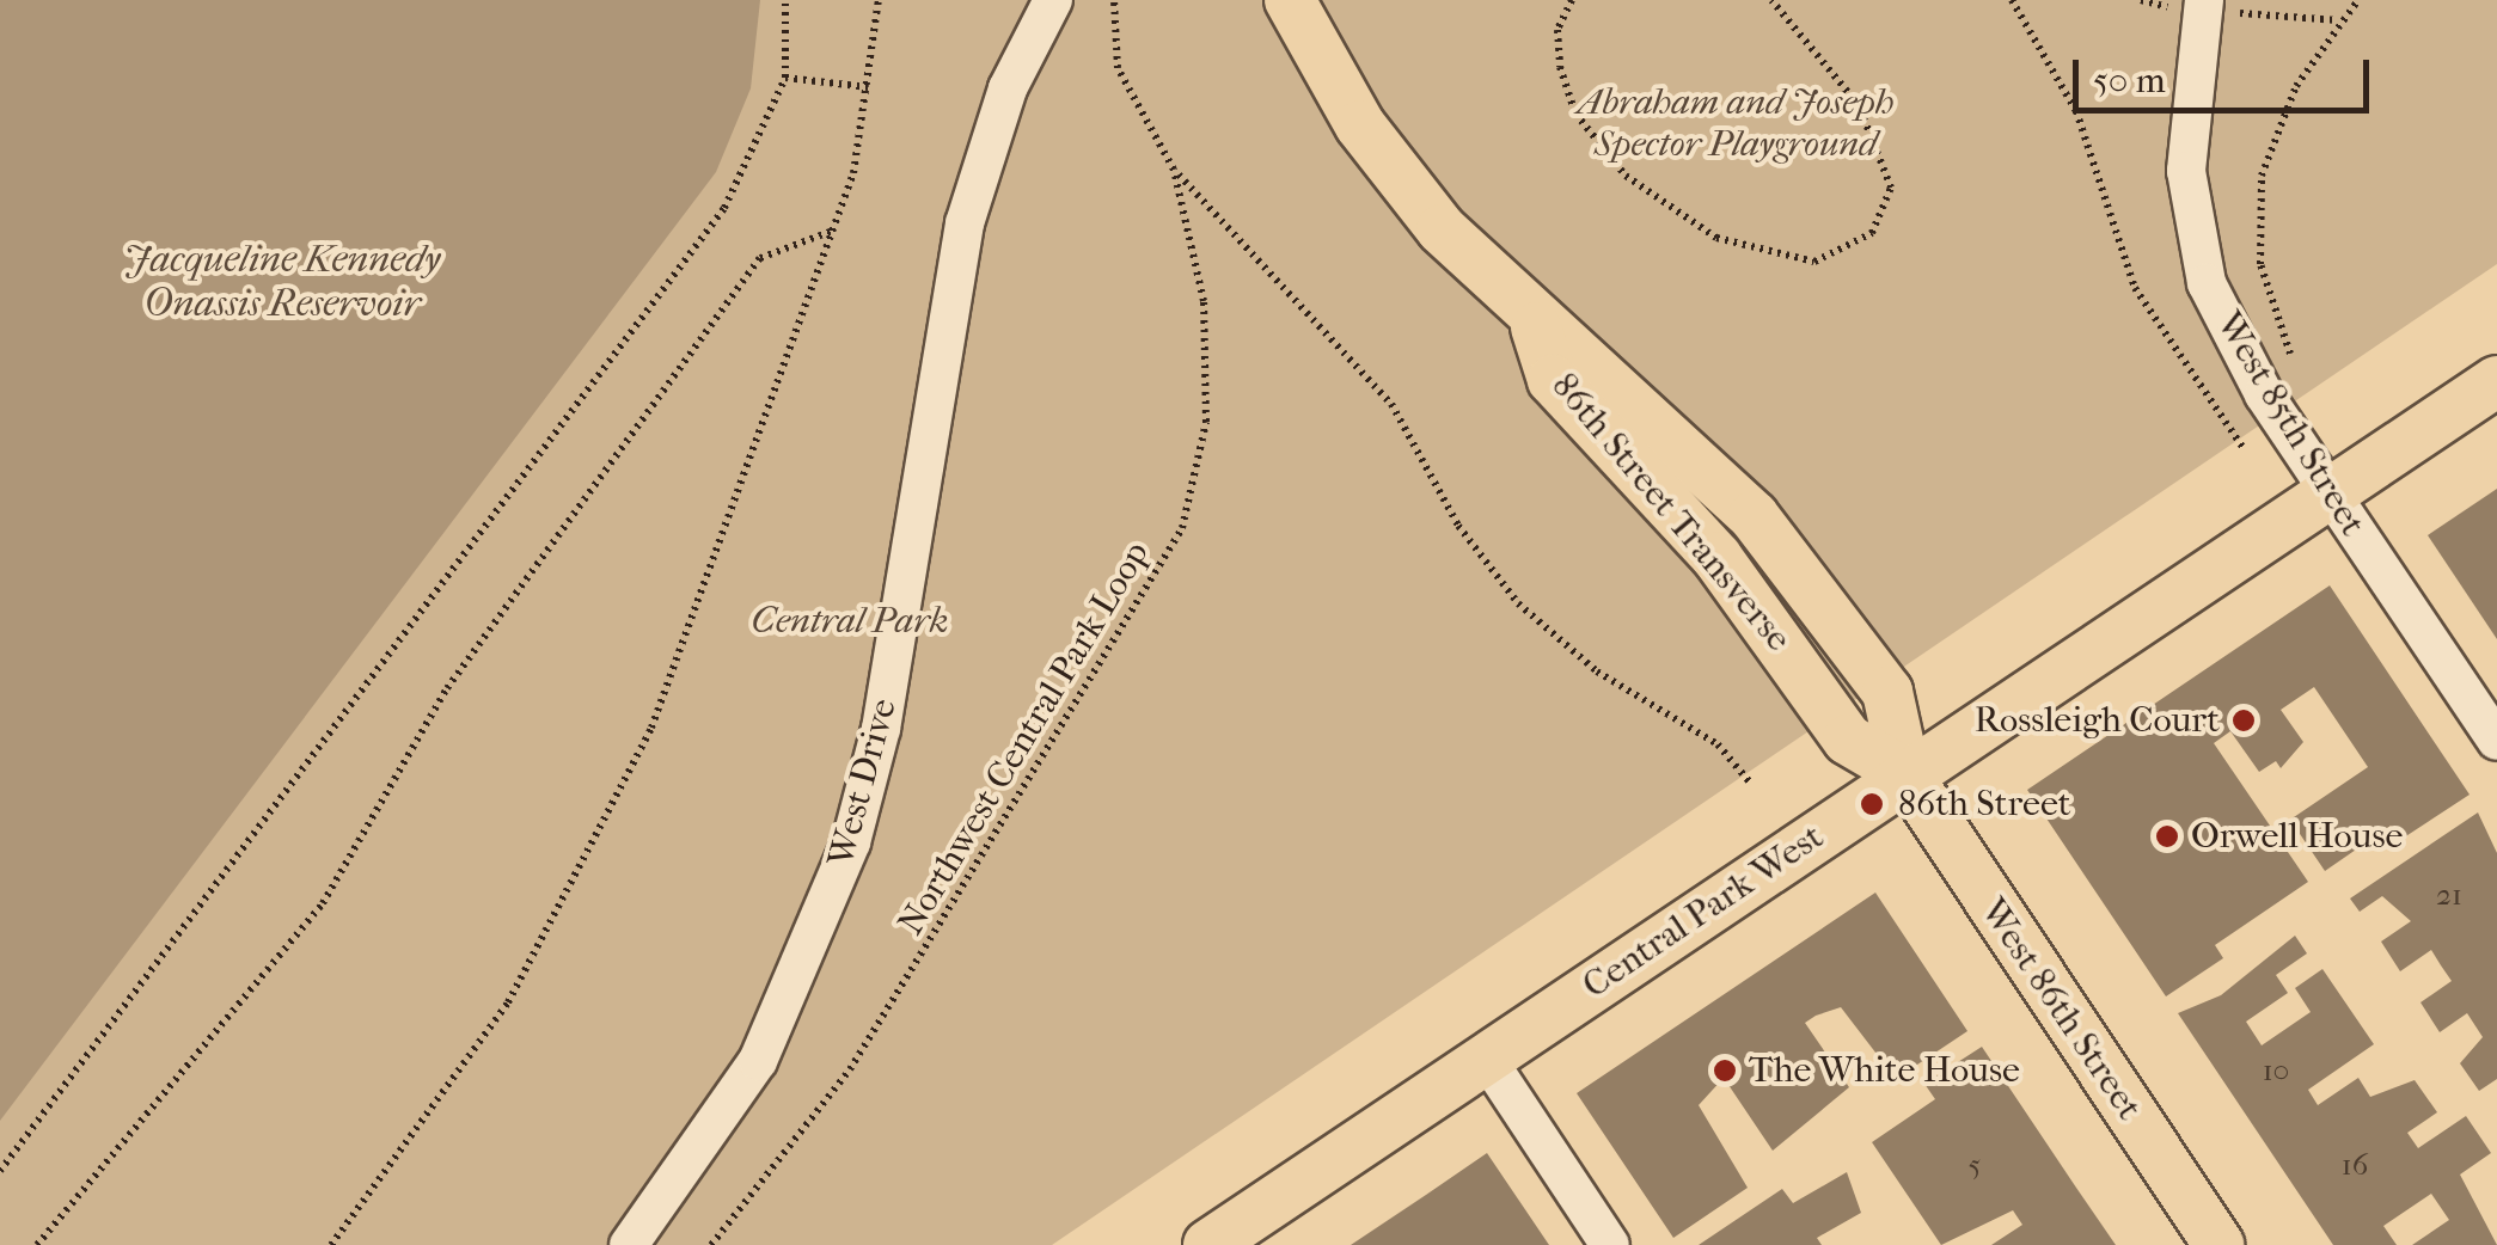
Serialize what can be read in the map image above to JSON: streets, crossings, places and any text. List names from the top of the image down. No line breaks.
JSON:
{"streets":{"main road":["86th Street Transverse","Central Park West","West 86th Street"],"street":["West 85th Street","West Drive"],"path":["Northwest Central Park Loop"]},"crossings":[["West 85th Street","Central Park West"],["86th Street Transverse","Central Park West"],["86th Street Transverse","West 86th Street"],["Central Park West","West 86th Street"]],"water":["Jacqueline Kennedy Onassis Reservoir"],"parks":["Abraham and Joseph Spector Playground","Central Park"],"places":["Rossleigh Court","86th Street","Orwell House","The White House"],"house_numbers":["21","10","5","16"],"scale_bar":"50 m"}
